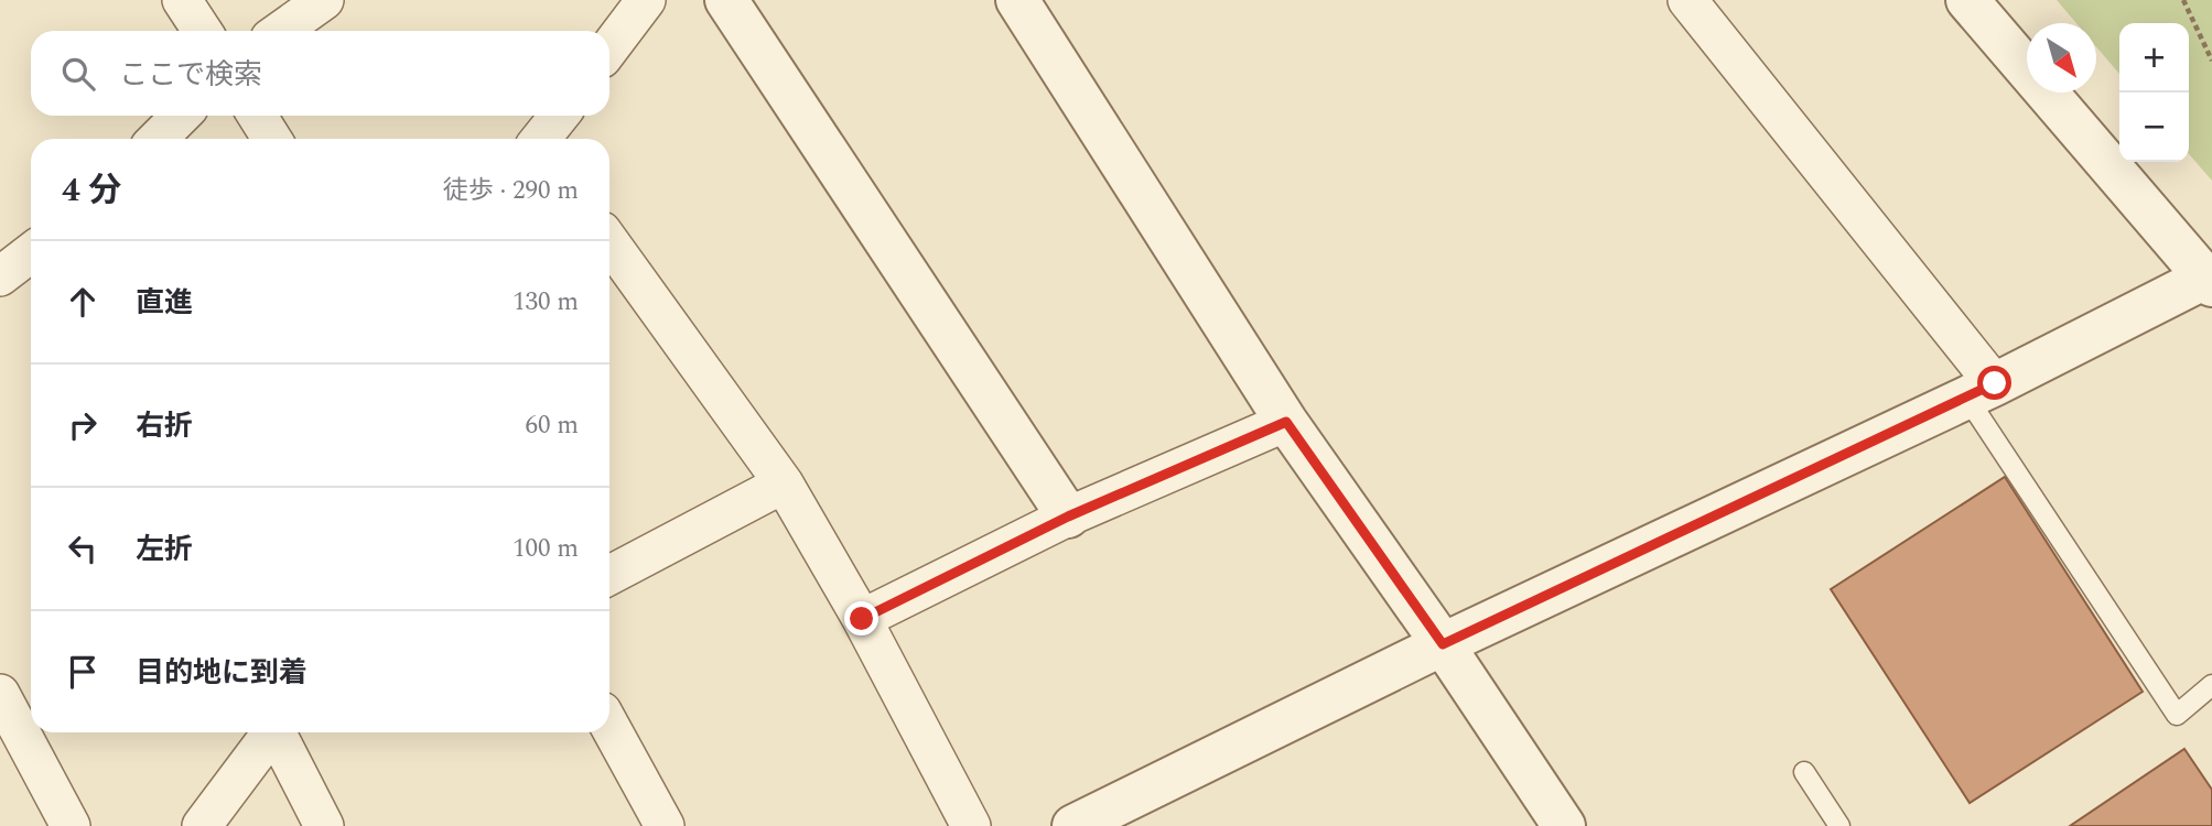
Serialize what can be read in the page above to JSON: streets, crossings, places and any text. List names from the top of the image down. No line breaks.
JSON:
{"north":"bottom right","page":{"map_buttons":["+","−"],"search":"ここで検索","heading":["4 分","徒歩 · 290 m"],"list":[["直進","130 m"],["右折","60 m"],["左折","100 m"],"目的地に到着"]}}
